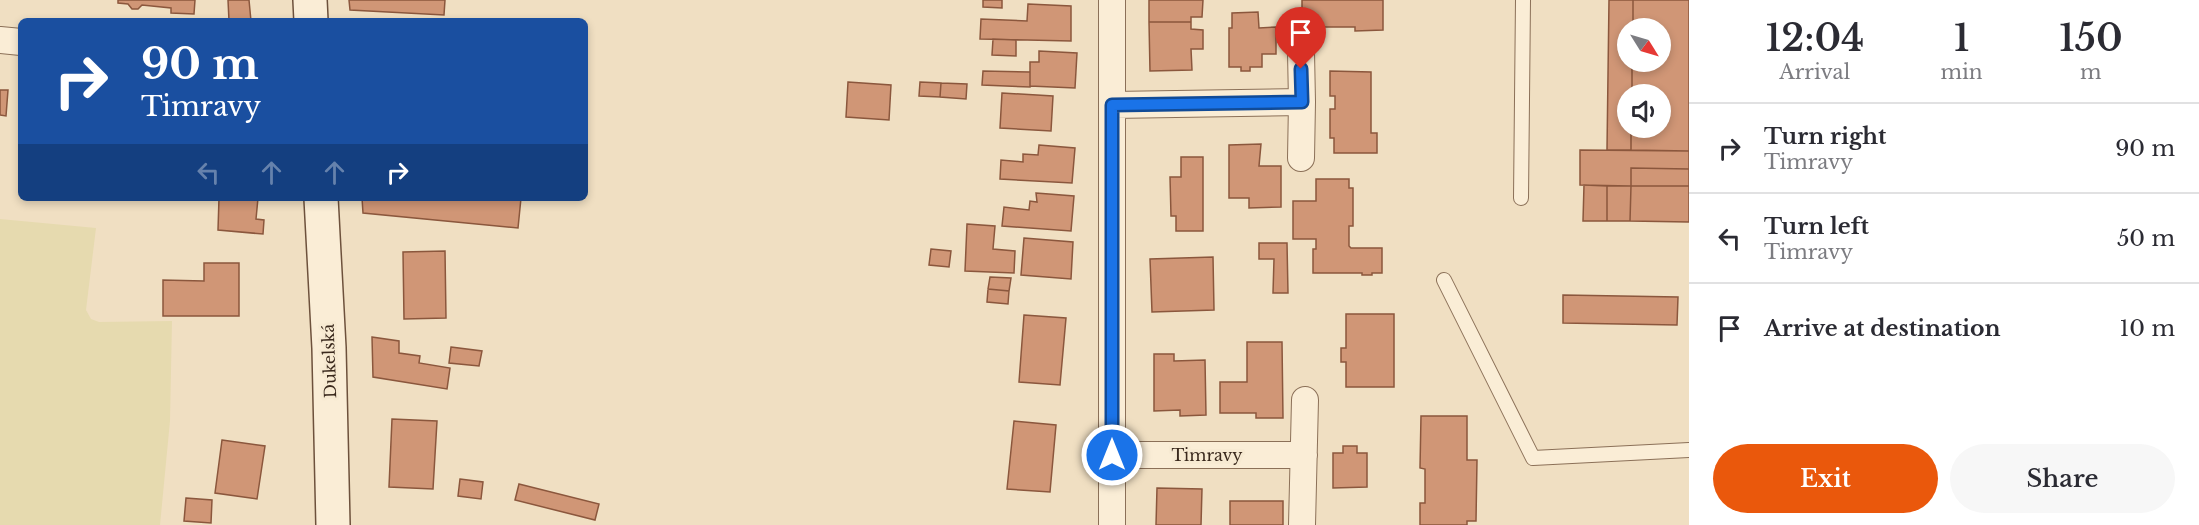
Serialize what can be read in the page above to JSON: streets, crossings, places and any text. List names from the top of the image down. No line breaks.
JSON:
{"streets":{"main road":["Dukelská"],"street":["Timravy"]},"north":"bottom right","page":{"eta":["12:04","Arrival","1","min","150","m"],"turn":["90 m","Timravy"],"list":[{"name":"Turn right","note":"Timravy","value":"90 m"},{"name":"Turn left","note":"Timravy","value":"50 m"},{"name":"Arrive at destination","value":"10 m"}],"buttons":["Exit","Share"]}}
